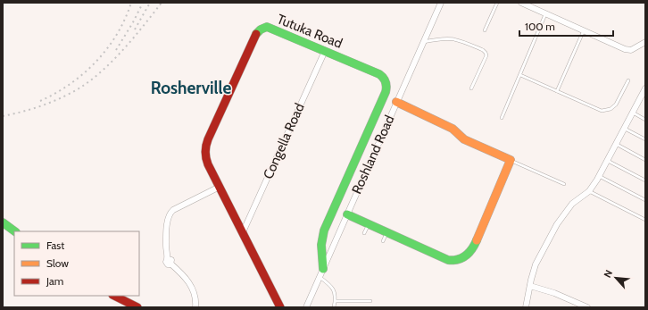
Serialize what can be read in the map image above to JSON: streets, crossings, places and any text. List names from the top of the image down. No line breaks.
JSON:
{"streets":{"street":["Tutuka Road","Congella Road","Roshland Road"]},"crossings":[["Tutuka Road","Congella Road"],["Tutuka Road","Roshland Road"]],"districts":["Rosherville"],"legend":["Fast","Slow","Jam"],"scale_bar":"100 m","north":"top left"}
